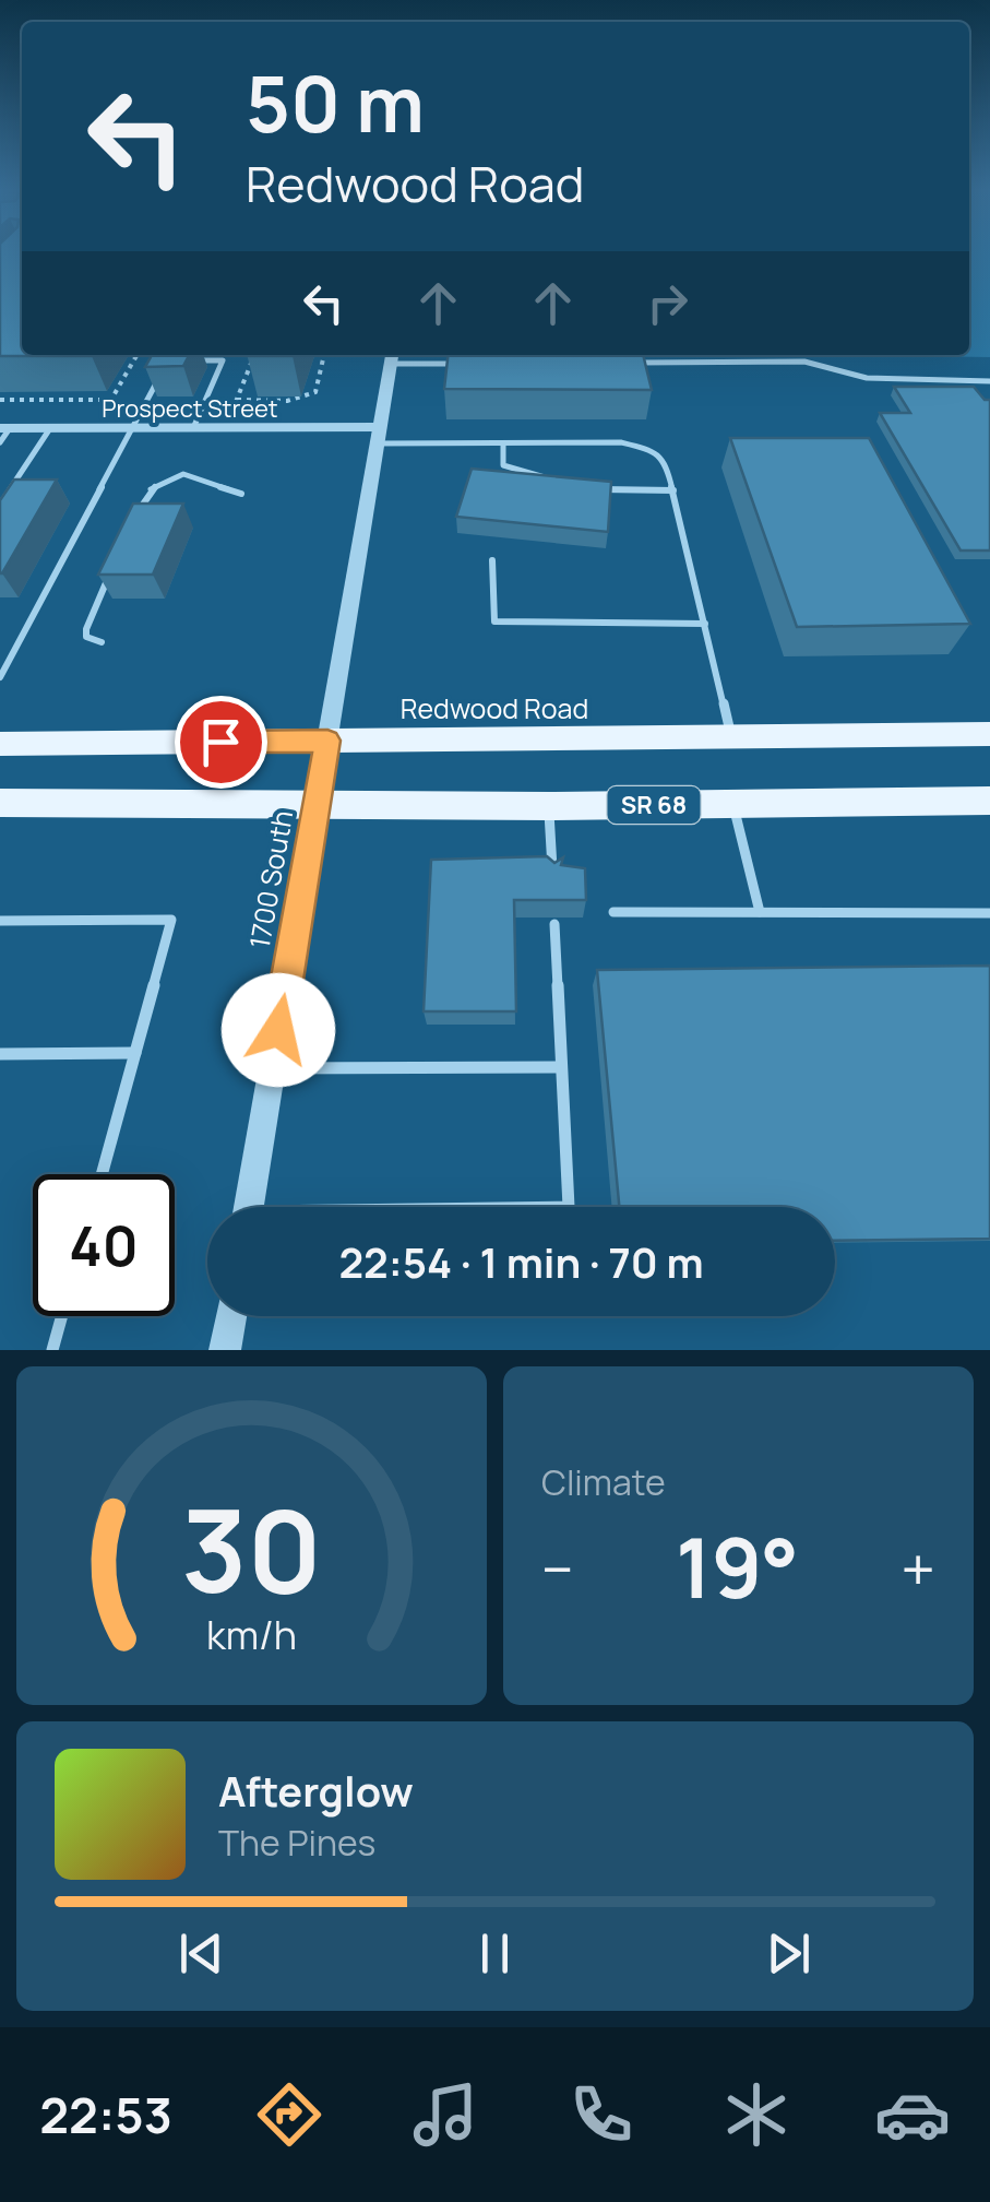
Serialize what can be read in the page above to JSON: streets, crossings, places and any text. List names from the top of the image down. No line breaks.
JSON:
{"streets":{"main road":["Redwood Road","SR 68"],"street":["Prospect Street","1700 South"]},"crossings":[["Prospect Street","1700 South"],["Redwood Road","1700 South"],["SR 68","1700 South"]],"page":{"turn":["50 m","Redwood Road"],"limit":"40","trip":"22:54 · 1 min · 70 m","tile":"Climate","heat":["−","19°","+"],"song":["Afterglow","The Pines"],"tabs":"22:53","gauge":["30","km/h"]}}
